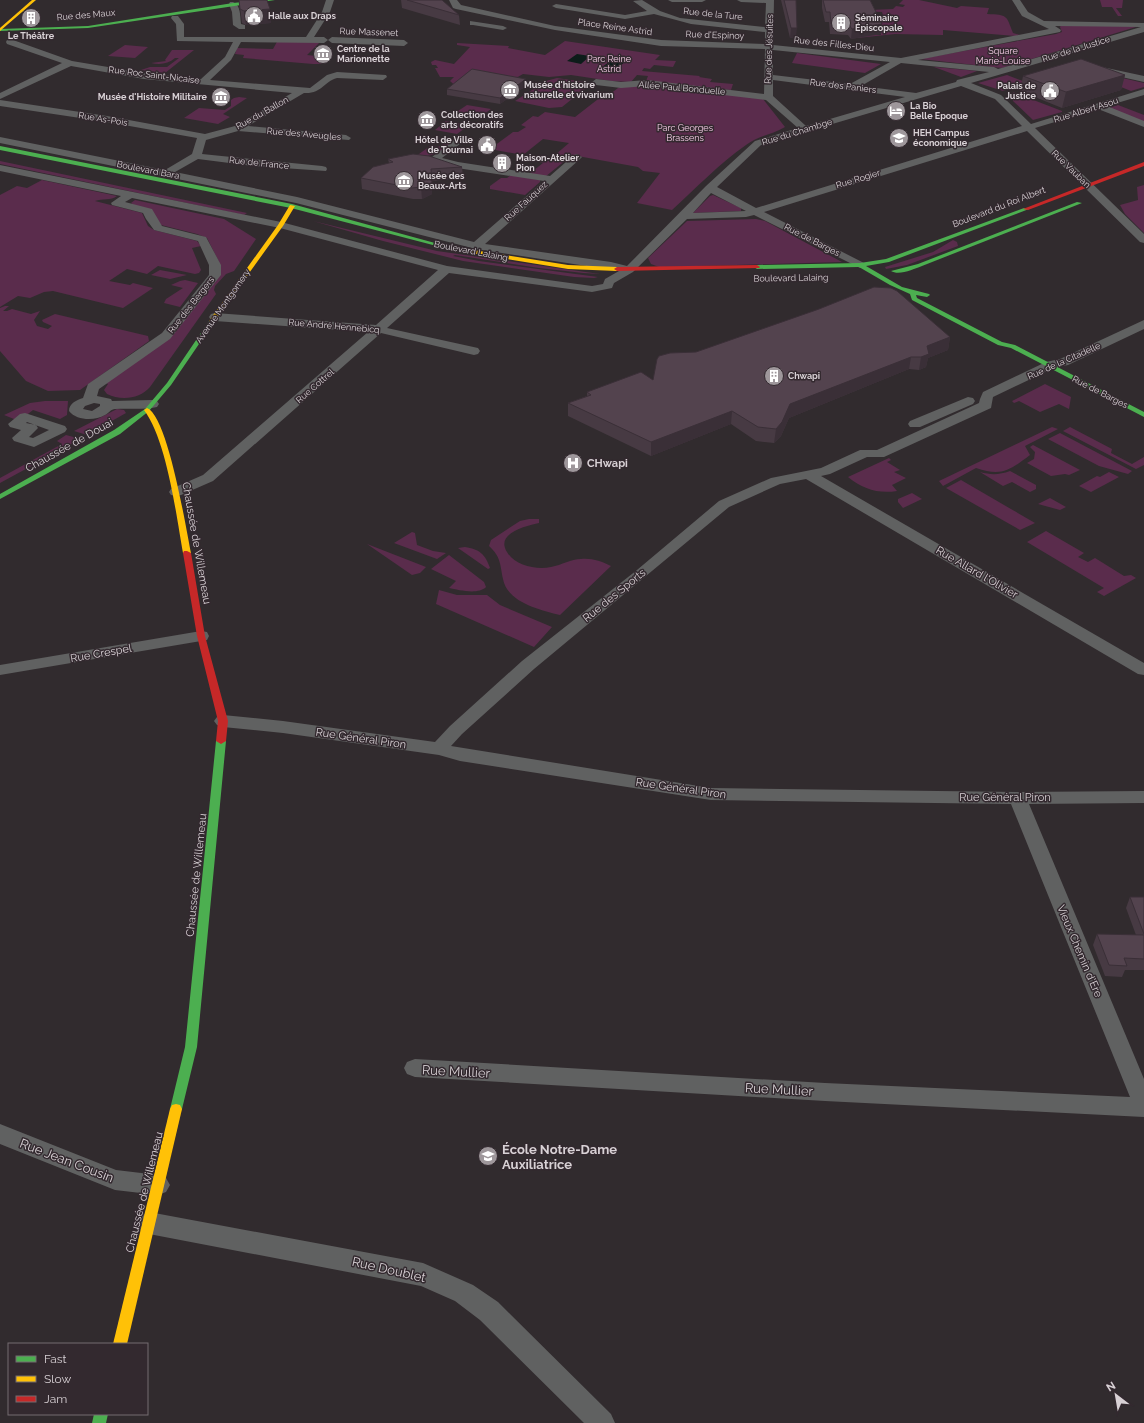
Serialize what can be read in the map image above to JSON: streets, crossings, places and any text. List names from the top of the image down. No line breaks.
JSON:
{"streets":{"main road":["Rue des Maux","Boulevard Bara","Boulevard du Roi Albert","Rue de Barges","Boulevard Lalaing","Avenue Montgomery","Chaussée de Douai","Chaussée de Willemeau"],"street":["Rue de la Ture","Place Reine Astrid","Rue Massenet","Rue d'Espinoy","Rue des Filles-Dieu","Rue des Jésuites","Rue de la Justice","Rue Roc Saint-Nicaise","Rue des Paniers","Allée Paul Bonduelle","Rue Albert Asou","Rue du Ballon","Rue As-Pois","Rue du Chambge","Rue des Aveugles","Rue de France","Rue Vauban","Rue Rogier","Rue Fauquez","Rue des Bergers","Rue André Hennebicq","Rue de la Citadelle","Rue Cottrel","Rue Allard l'Olivier","Rue des Sports","Rue Crespel","Rue Général Piron","Vieux Chemin d'Ere","Rue Mullier","Rue Jean Cousin","Rue Doublet"]},"crossings":[["Rue de la Ture","Rue des Jésuites"],["Rue des Maux","Rue Massenet"],["Rue des Maux","Rue Roc Saint-Nicaise"],["Place Reine Astrid","Rue d'Espinoy"],["Rue d'Espinoy","Rue des Filles-Dieu"],["Rue d'Espinoy","Rue des Jésuites"],["Rue des Filles-Dieu","Rue des Jésuites"],["Rue des Jésuites","Rue des Paniers"],["Rue des Jésuites","Allée Paul Bonduelle"],["Rue des Jésuites","Rue du Chambge"],["Rue de la Justice","Rue du Chambge"],["Rue de la Justice","Rue Vauban"],["Rue Roc Saint-Nicaise","Rue du Ballon"],["Rue des Paniers","Rue du Chambge"],["Rue Albert Asou","Rue Vauban"],["Rue Albert Asou","Rue Rogier"],["Rue du Ballon","Rue As-Pois"],["Rue du Ballon","Rue des Aveugles"],["Rue du Chambge","Rue Vauban"],["Rue du Chambge","Rue Rogier"],["Rue du Chambge","Rue de Barges"],["Rue du Chambge","Boulevard Lalaing"],["Rue Vauban","Rue Rogier"],["Rue Vauban","Boulevard du Roi Albert"],["Boulevard Bara","Boulevard Lalaing"],["Boulevard Bara","Avenue Montgomery"],["Rue Rogier","Rue de Barges"],["Rue Fauquez","Boulevard Lalaing"],["Boulevard du Roi Albert","Rue de Barges"],["Boulevard du Roi Albert","Boulevard Lalaing"],["Rue de Barges","Boulevard Lalaing"],["Rue de Barges","Rue de la Citadelle"],["Boulevard Lalaing","Avenue Montgomery"],["Boulevard Lalaing","Rue Cottrel"],["Rue des Bergers","Avenue Montgomery"],["Rue des Bergers","Chaussée de Douai"],["Rue des Bergers","Chaussée de Willemeau"],["Avenue Montgomery","Rue André Hennebicq"],["Avenue Montgomery","Chaussée de Douai"],["Avenue Montgomery","Chaussée de Willemeau"],["Rue André Hennebicq","Rue Cottrel"],["Rue de la Citadelle","Rue Allard l'Olivier"],["Rue de la Citadelle","Rue des Sports"],["Rue Cottrel","Chaussée de Willemeau"],["Chaussée de Douai","Chaussée de Willemeau"],["Chaussée de Willemeau","Rue Crespel"],["Chaussée de Willemeau","Rue Général Piron"],["Chaussée de Willemeau","Rue Jean Cousin"],["Chaussée de Willemeau","Rue Doublet"],["Rue Allard l'Olivier","Rue des Sports"],["Rue des Sports","Rue Général Piron"],["Rue Général Piron","Vieux Chemin d'Ere"],["Vieux Chemin d'Ere","Rue Mullier"]],"parks":["Square Marie-Louise","Parc Reine Astrid","Parc Georges Brassens"],"places":{"public building":["Halle aux Draps","Palais de Justice","Hôtel de Ville de Tournai"],"building":["Le Théâtre","Séminaire Épiscopale","Maison-Atelier Pion","Chwapi"],"museum":["Centre de la Marionnette","Musée d'histoire naturelle et vivarium","Musée d'Histoire Militaire","Collection des arts décoratifs","Musée des Beaux-Arts"],"hotel":["La Bio Belle Epoque"],"school or university":["HEH Campus économique","École Notre-Dame Auxiliatrice"],"hospital":["CHwapi"]},"legend":["Fast","Slow","Jam"],"north":"top left"}
